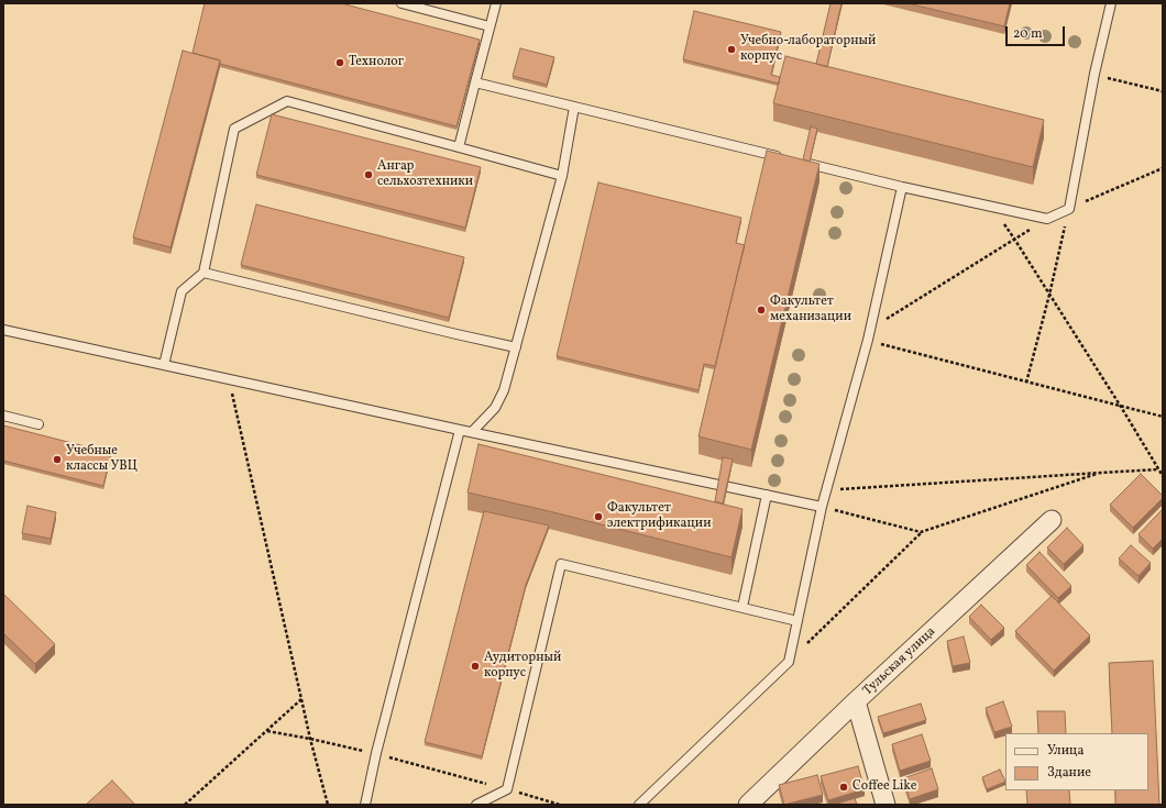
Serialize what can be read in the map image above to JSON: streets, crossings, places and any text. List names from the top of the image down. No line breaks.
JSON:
{"streets":{"street":["Тульская улица"]},"places":["Учебно-лабораторный корпус","Технолог","Ангар сельхозтехники","Факультет механизации","Учебные классы УВЦ","Факультет электрификации","Аудиторный корпус","Coffee Like"],"legend":["Улица","Здание"],"scale_bar":"20 m"}
